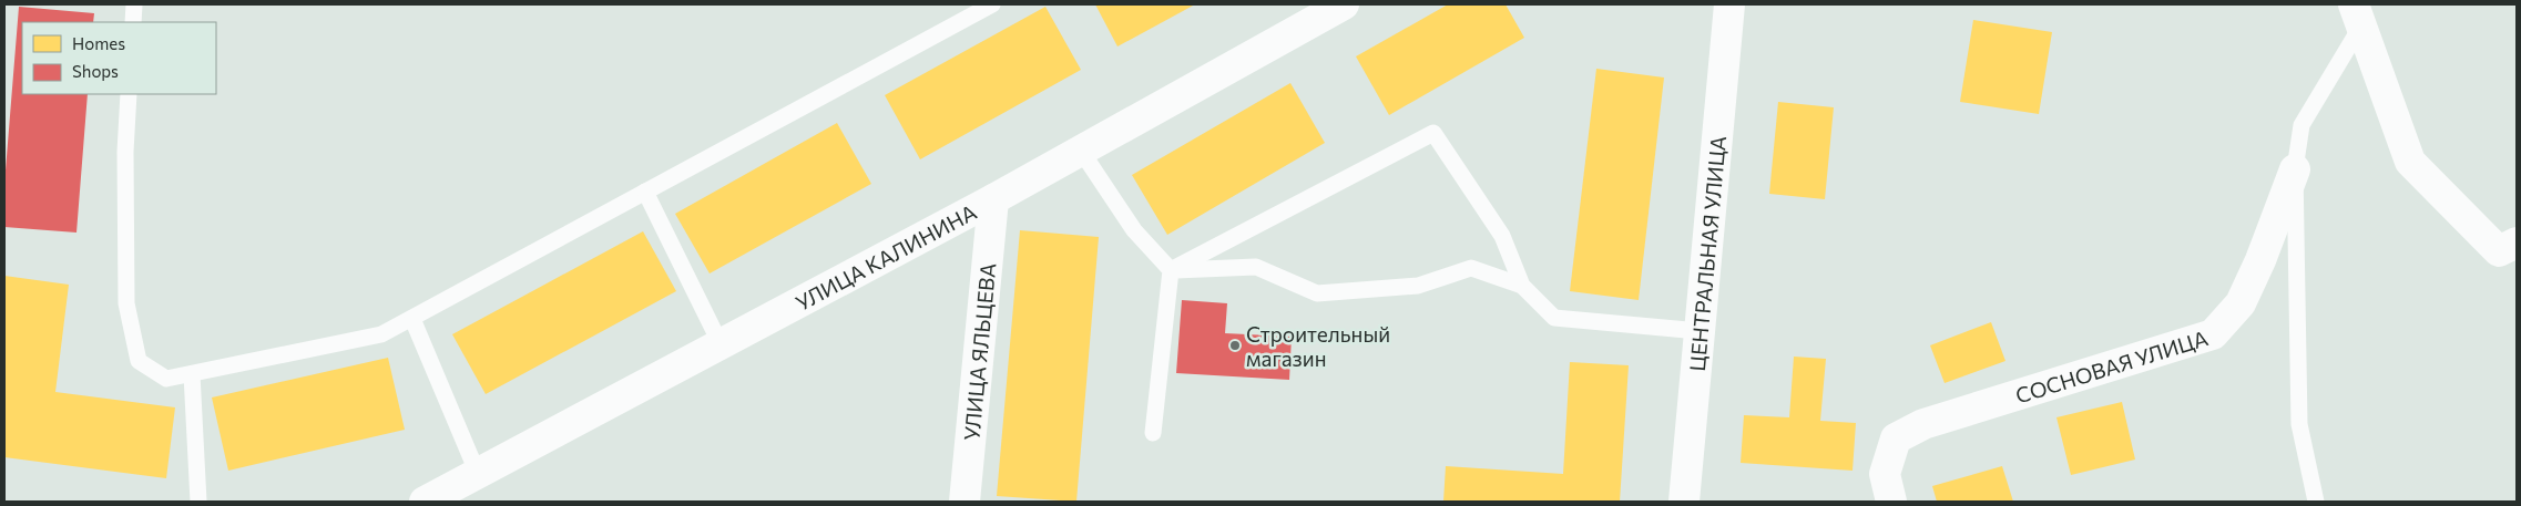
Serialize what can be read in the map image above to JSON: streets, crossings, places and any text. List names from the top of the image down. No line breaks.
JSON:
{"streets":{"street":["ЦЕНТРАЛЬНАЯ УЛИЦА","УЛИЦА КАЛИНИНА","УЛИЦА ЯЛЬЦЕВА","СОСНОВАЯ УЛИЦА"]},"crossings":[["УЛИЦА КАЛИНИНА","УЛИЦА ЯЛЬЦЕВА"]],"places":["Строительный магазин"],"legend":["Homes","Shops"]}
